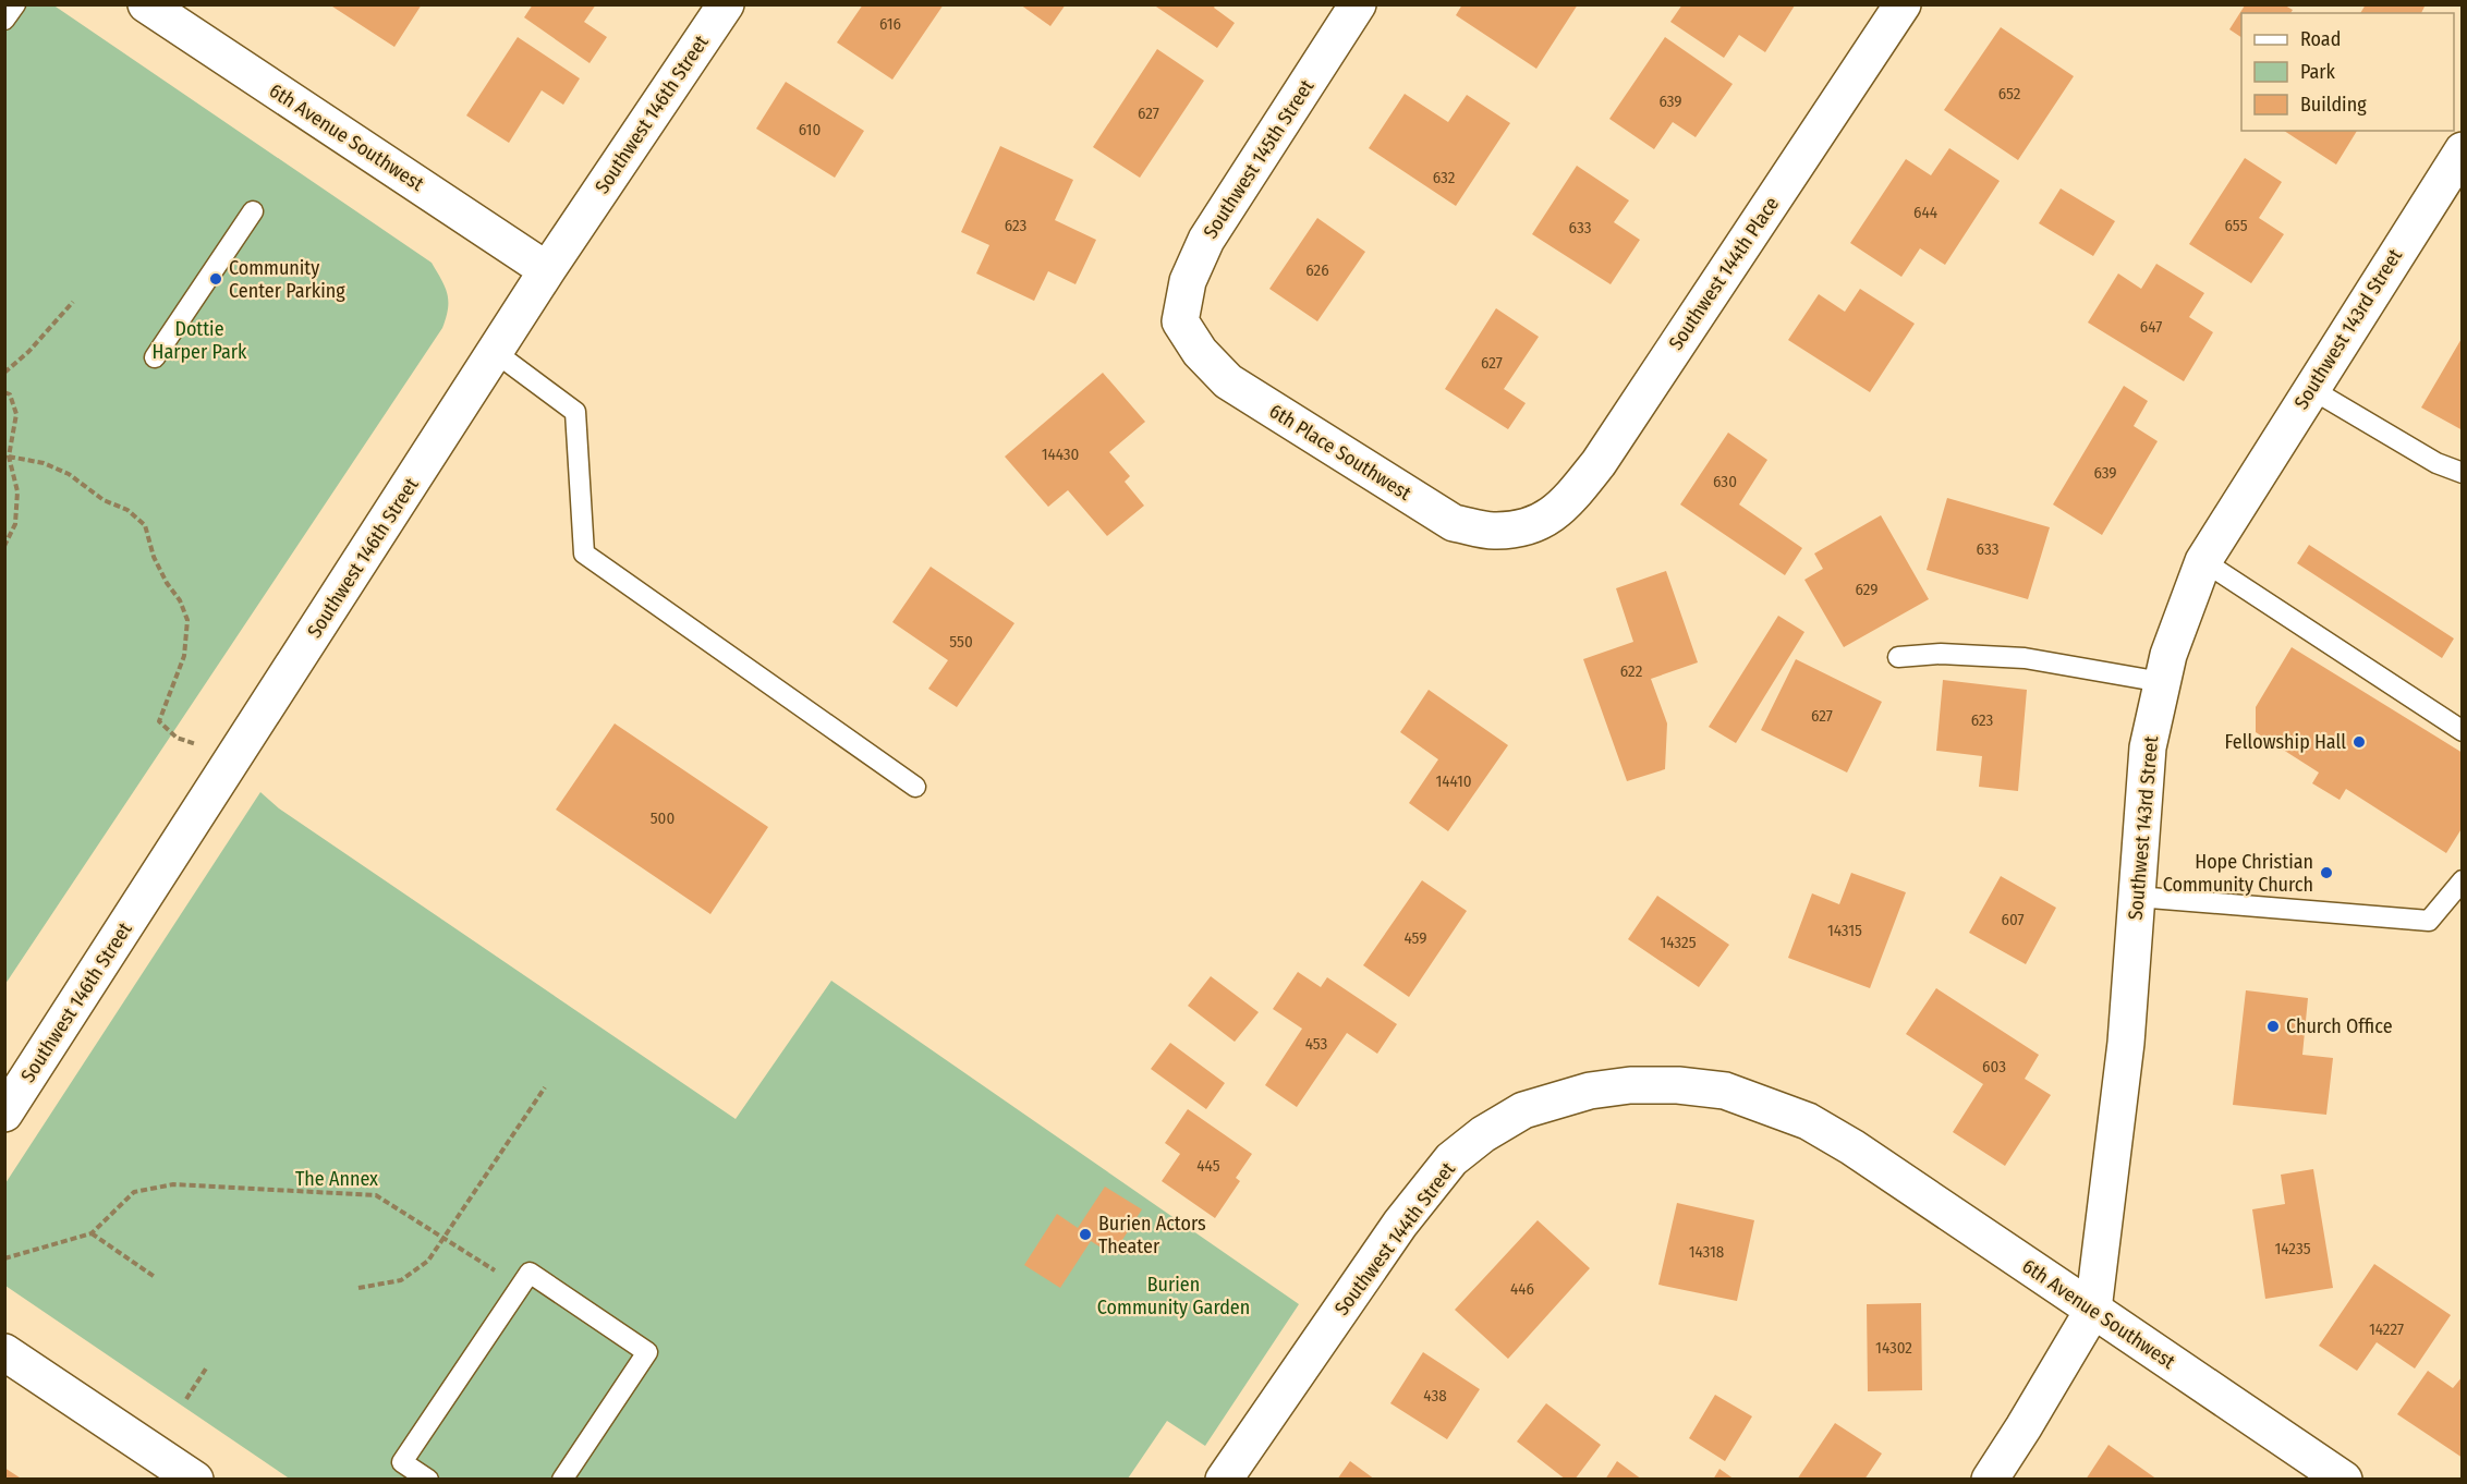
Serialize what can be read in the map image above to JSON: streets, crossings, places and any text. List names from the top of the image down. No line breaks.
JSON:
{"streets":{"street":["Southwest 146th Street","6th Avenue Southwest","Southwest 145th Street","Southwest 144th Place","Southwest 143rd Street","6th Place Southwest","Southwest 144th Street"]},"crossings":[["Southwest 146th Street","6th Avenue Southwest"],["6th Avenue Southwest","Southwest 143rd Street"],["6th Avenue Southwest","Southwest 144th Street"],["Southwest 145th Street","6th Place Southwest"],["Southwest 144th Place","6th Place Southwest"]],"parks":["Dottie Harper Park","The Annex","Burien Community Garden"],"places":["Community Center Parking","Fellowship Hall","Hope Christian Community Church","Church Office","Burien Actors Theater"],"house_numbers":["616","652","639","627","610","632","644","623","655","633","626","647","627","14430","639","630","633","629","550","622","627","623","14410","500","607","14315","459","14325","453","603","445","14235","14318","446","14227","14302","438"],"legend":["Road","Park","Building"]}
